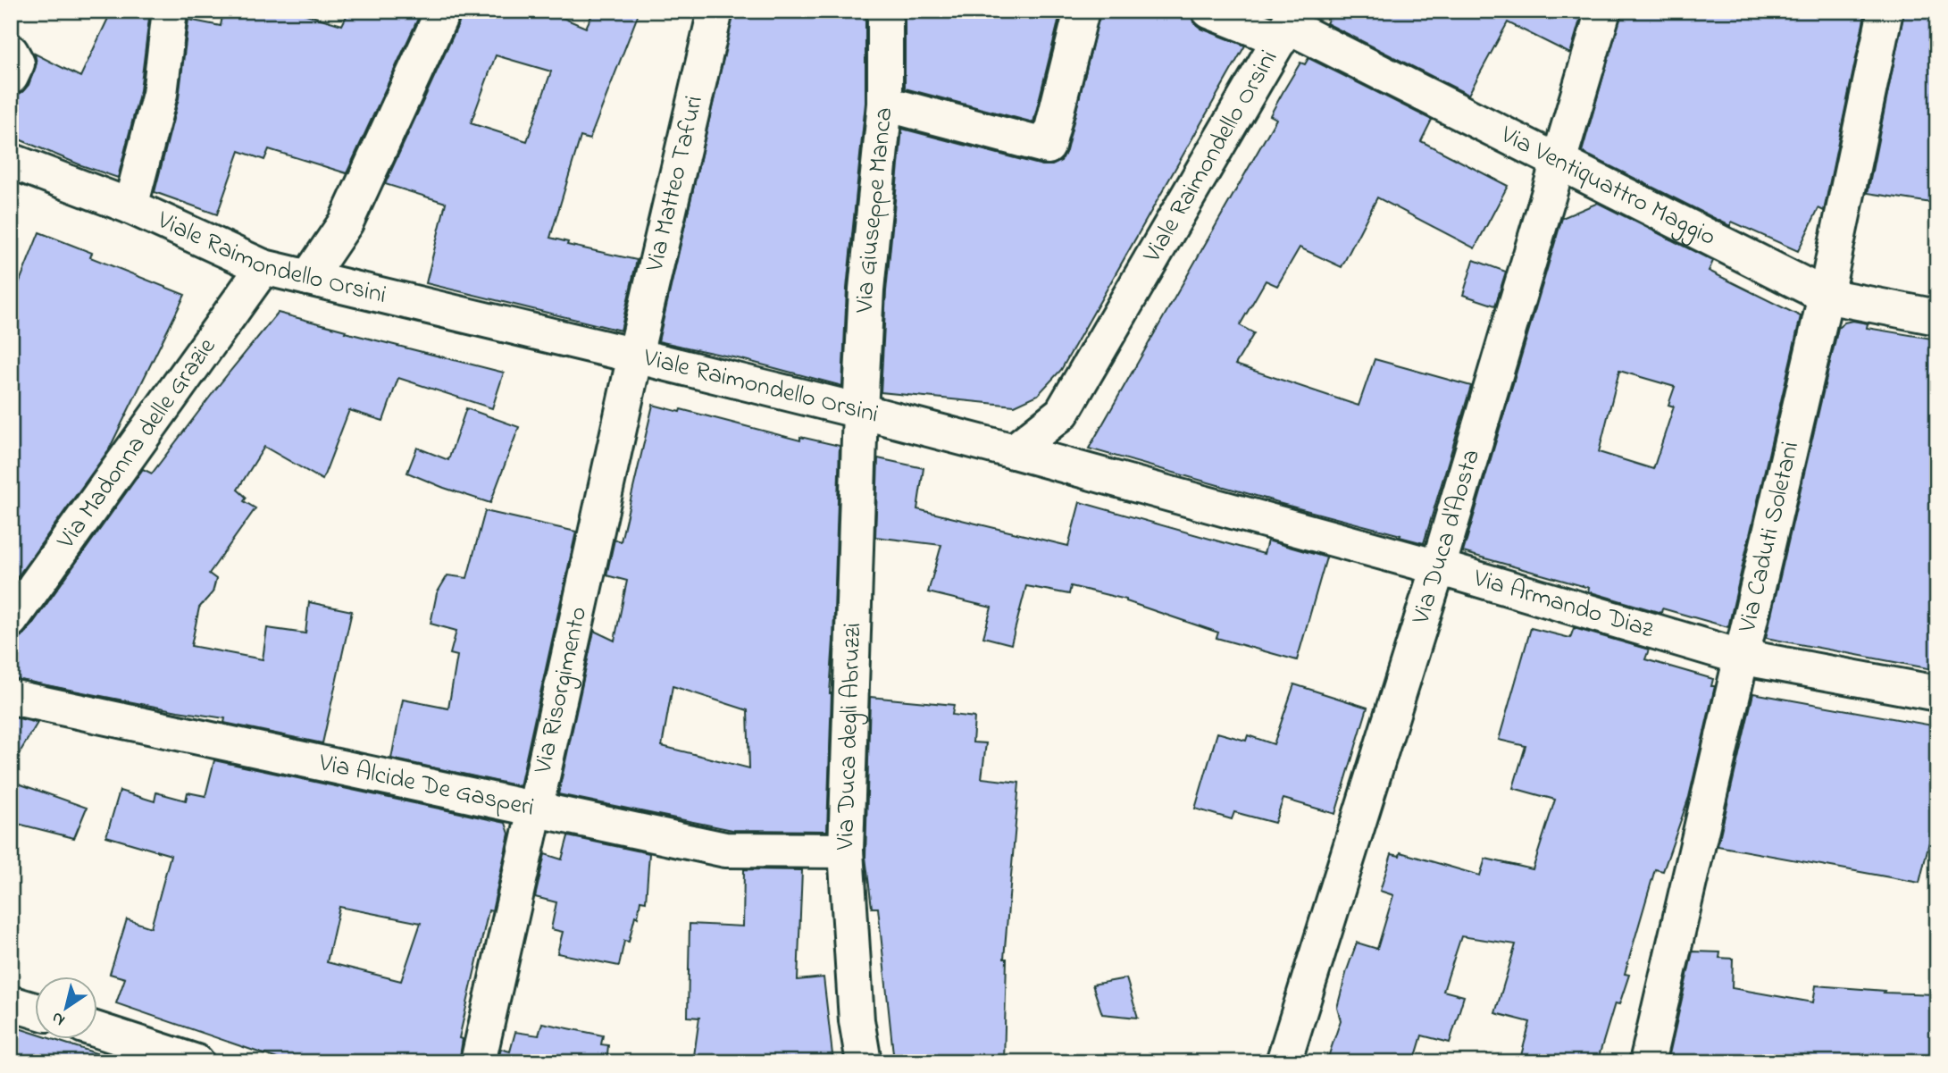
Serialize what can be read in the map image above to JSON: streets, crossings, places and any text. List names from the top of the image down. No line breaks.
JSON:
{"streets":{"street":["Viale Raimondello Orsini","Via Matteo Tafuri","Via Ventiquattro Maggio","Via Giuseppe Manca","Via Madonna delle Grazie","Via Duca d'Aosta","Via Caduti Soletani","Via Armando Diaz","Via Risorgimento","Via Duca degli Abruzzi","Via Alcide De Gasperi"]},"crossings":[["Viale Raimondello Orsini","Via Matteo Tafuri"],["Viale Raimondello Orsini","Via Ventiquattro Maggio"],["Viale Raimondello Orsini","Via Giuseppe Manca"],["Viale Raimondello Orsini","Via Madonna delle Grazie"],["Viale Raimondello Orsini","Via Armando Diaz"],["Viale Raimondello Orsini","Via Risorgimento"],["Viale Raimondello Orsini","Via Duca degli Abruzzi"],["Via Matteo Tafuri","Via Risorgimento"],["Via Ventiquattro Maggio","Via Duca d'Aosta"],["Via Ventiquattro Maggio","Via Caduti Soletani"],["Via Giuseppe Manca","Via Duca degli Abruzzi"],["Via Duca d'Aosta","Via Armando Diaz"],["Via Caduti Soletani","Via Armando Diaz"],["Via Risorgimento","Via Alcide De Gasperi"],["Via Duca degli Abruzzi","Via Alcide De Gasperi"]],"north":"bottom left"}
